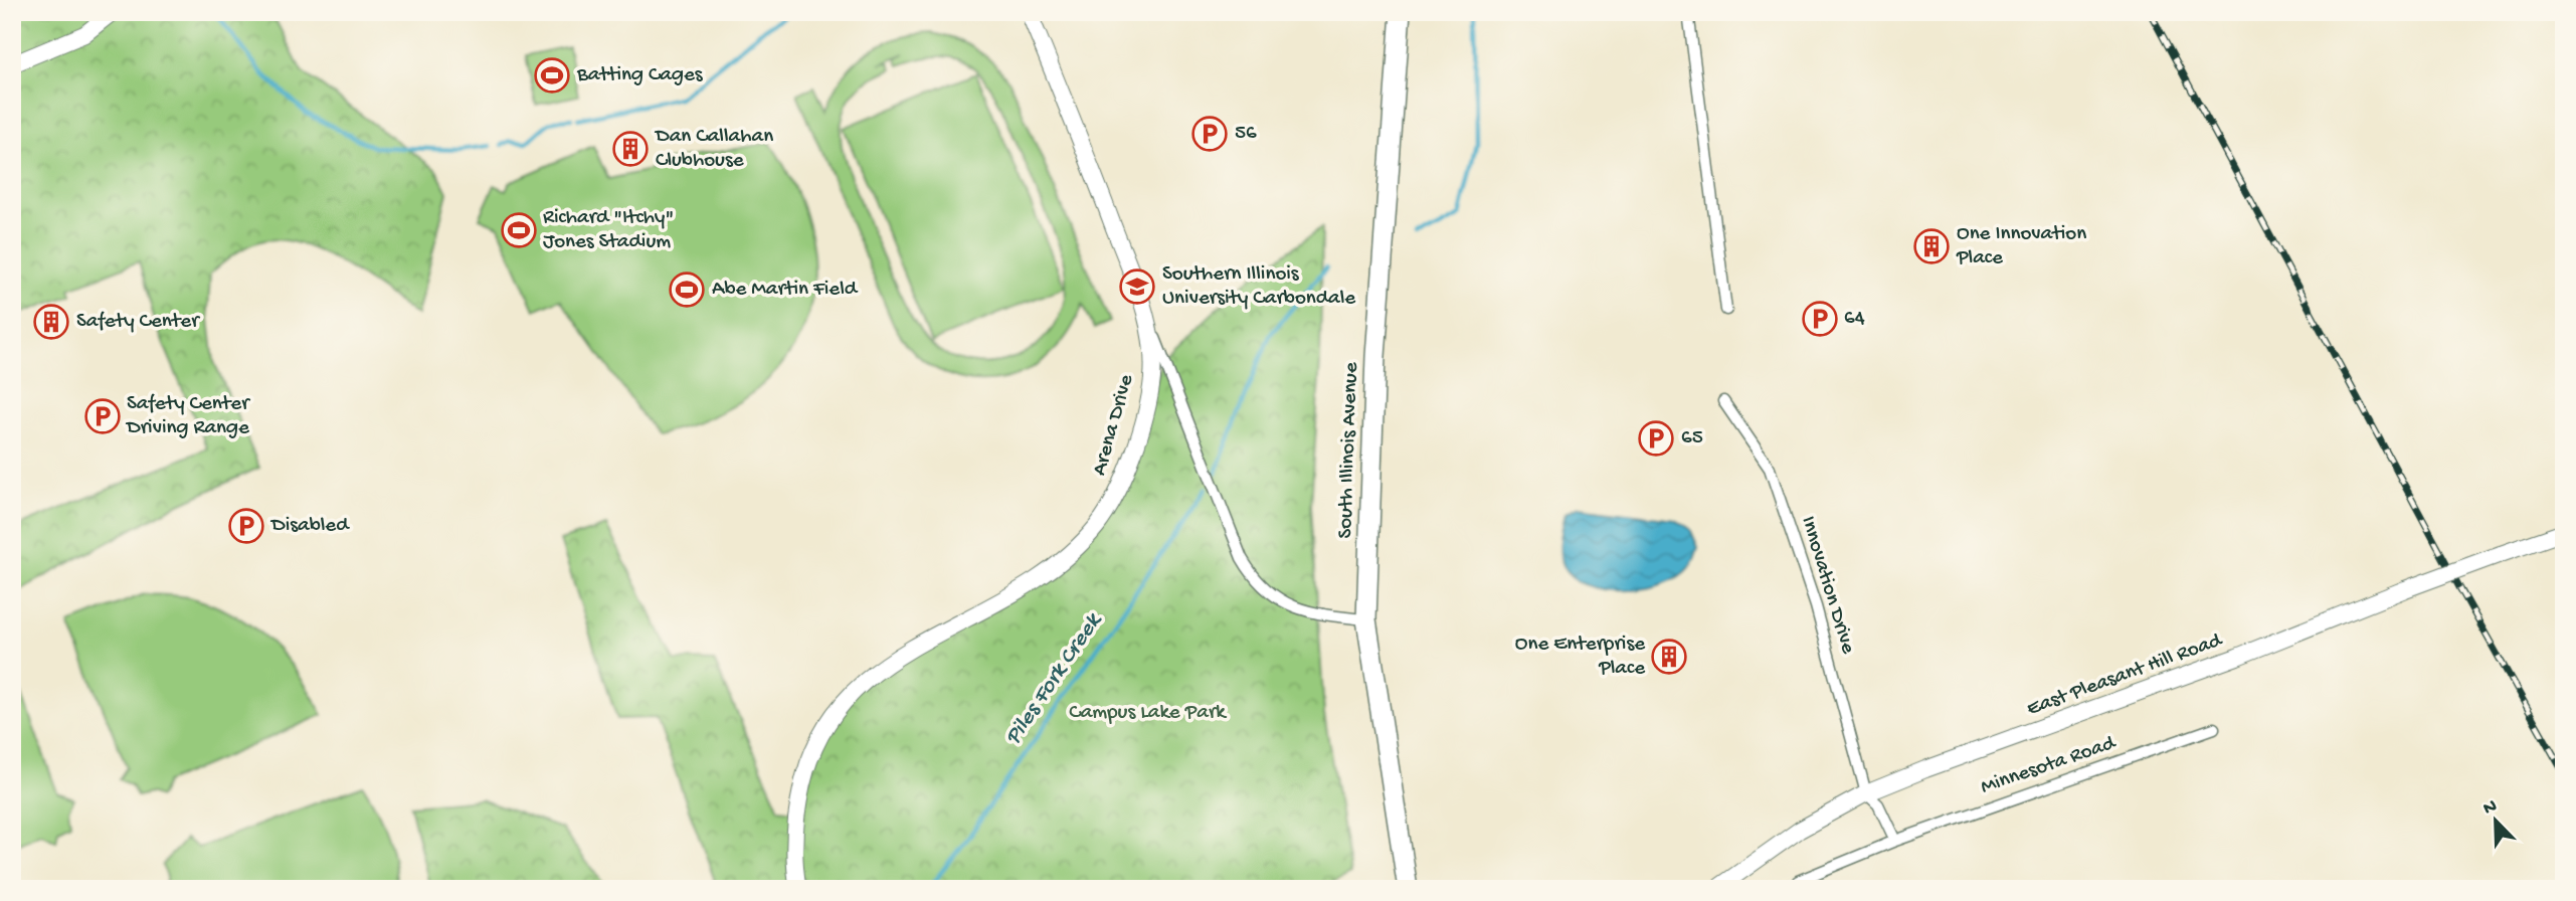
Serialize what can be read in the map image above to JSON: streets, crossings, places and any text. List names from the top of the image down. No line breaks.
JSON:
{"streets":{"highway":["South Illinois Avenue"],"street":["Arena Drive","Innovation Drive","East Pleasant Hill Road","Minnesota Road"]},"crossings":[["Innovation Drive","East Pleasant Hill Road"]],"water":["Piles Fork Creek"],"parks":["Campus Lake Park"],"places":{"sports":["Batting Cages","Richard \"Itchy\" Jones Stadium","Abe Martin Field"],"parking":["56","64","Safety Center Driving Range","65","Disabled"],"building":["Dan Callahan Clubhouse","One Innovation Place","Safety Center","One Enterprise Place"],"school or university":["Southern Illinois University Carbondale"]},"north":"top left"}
